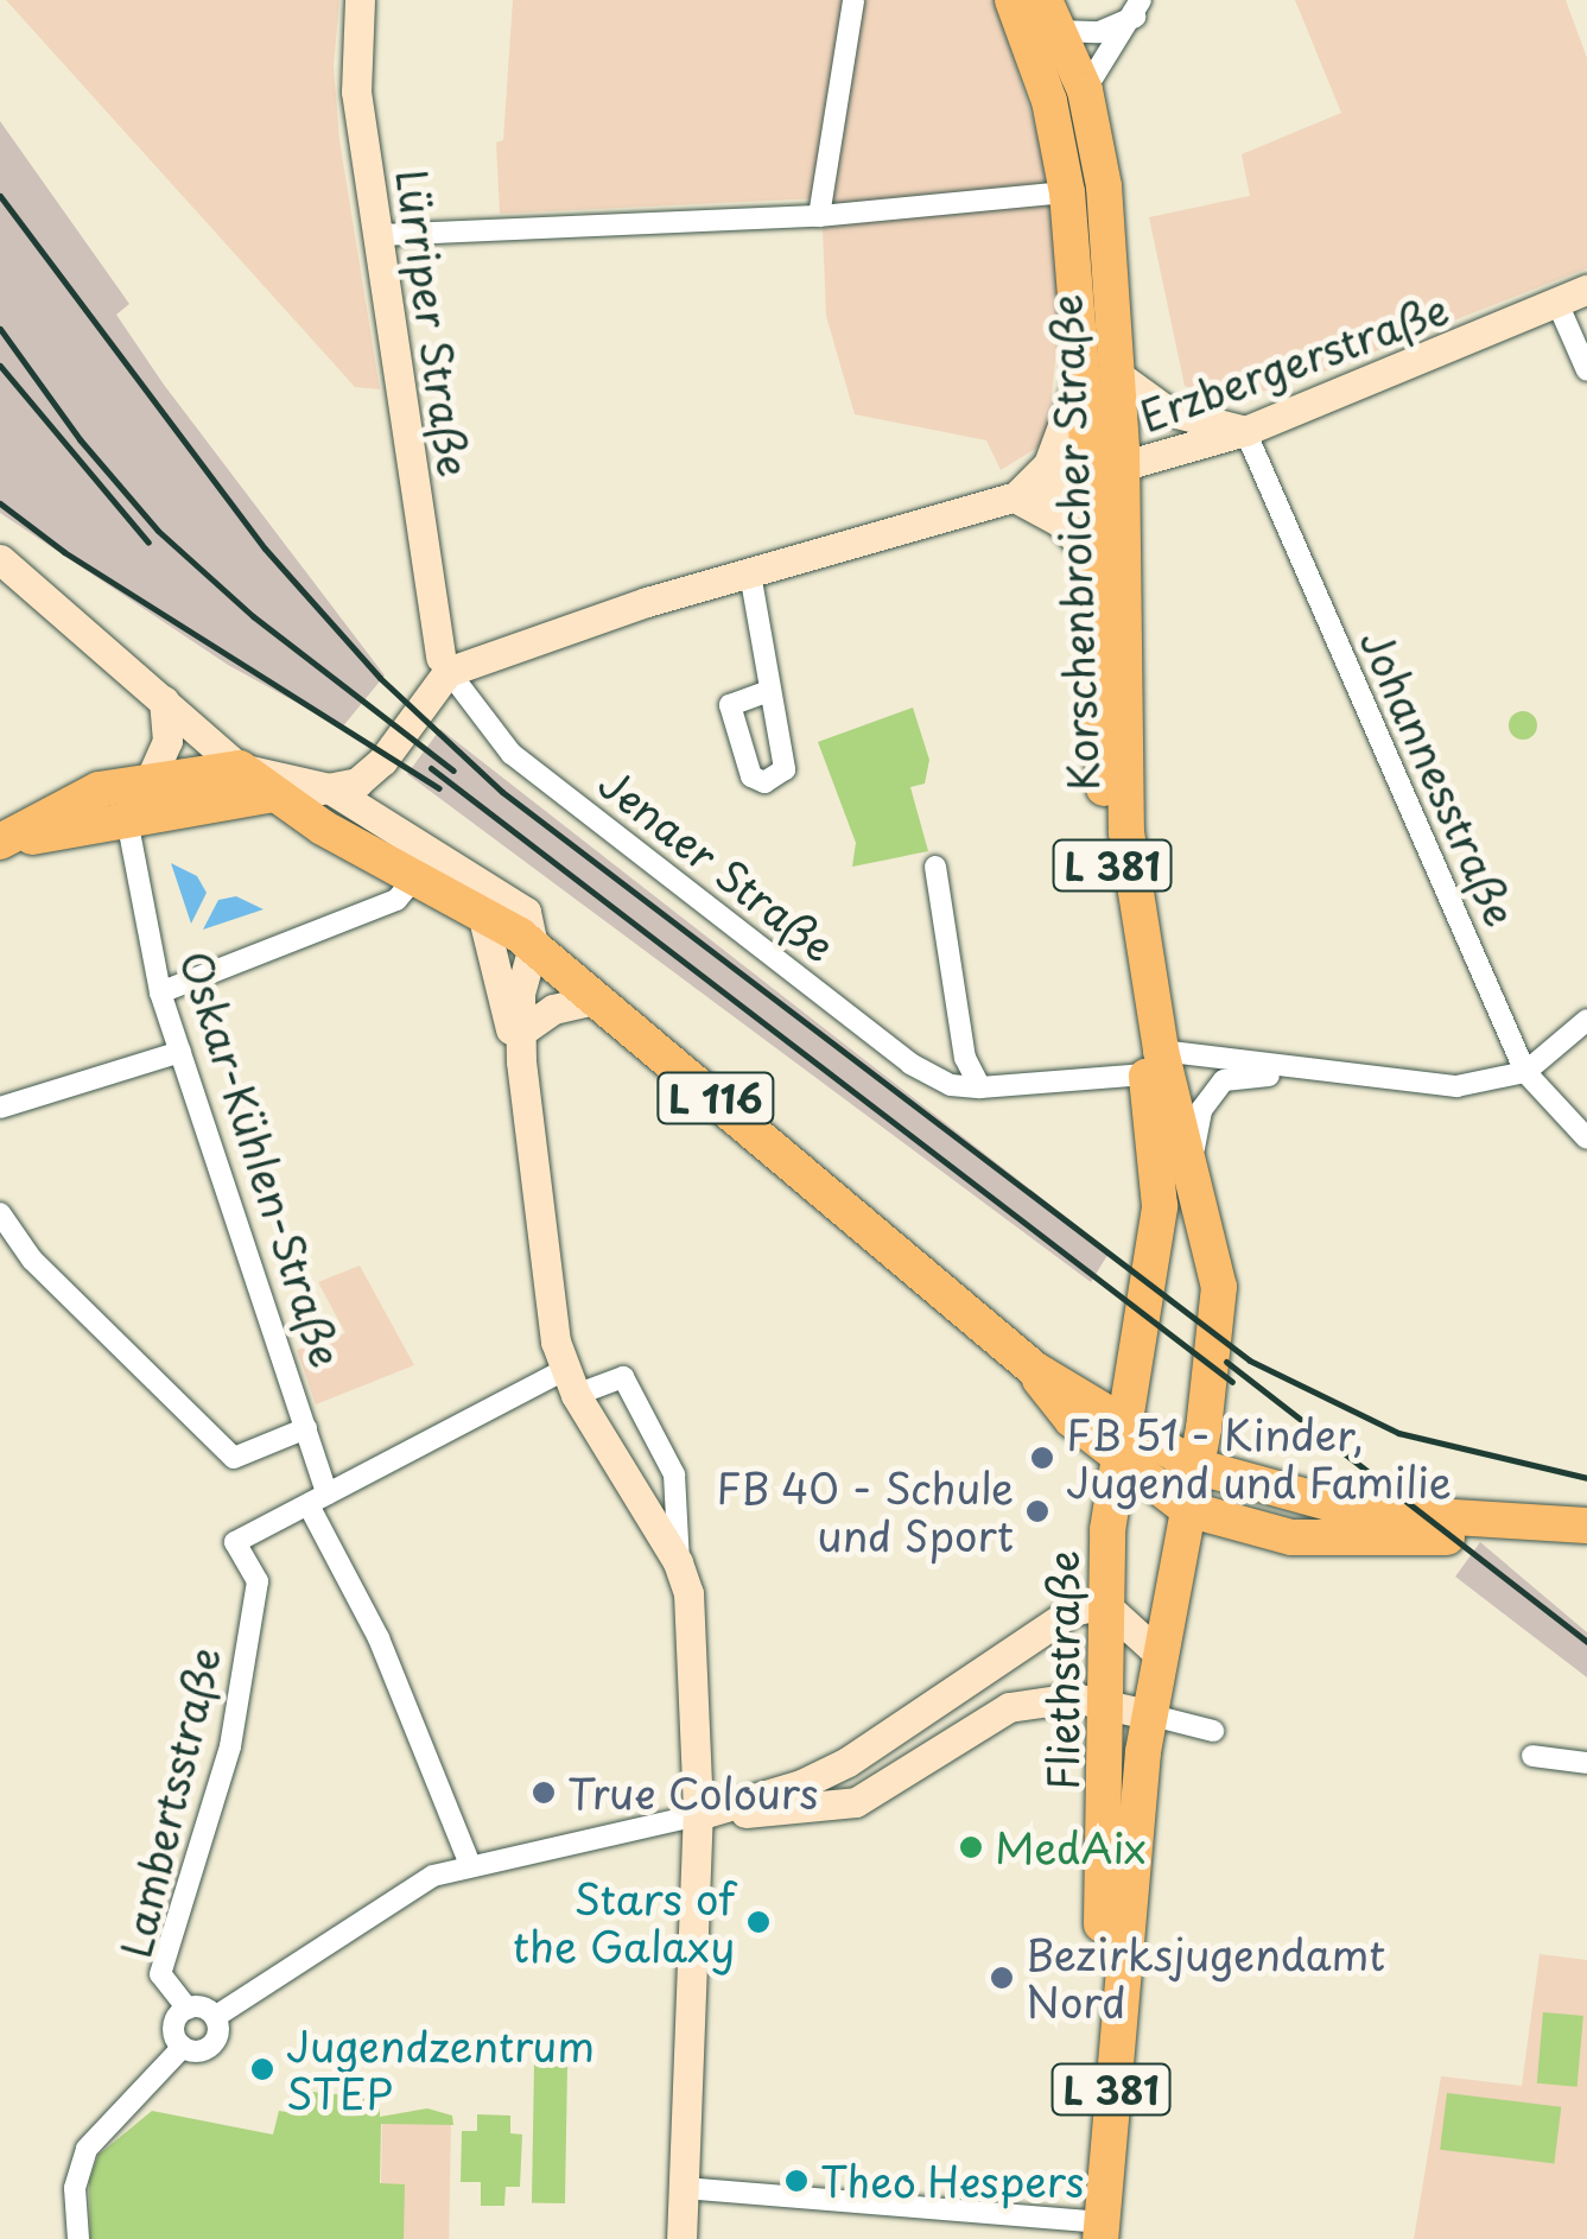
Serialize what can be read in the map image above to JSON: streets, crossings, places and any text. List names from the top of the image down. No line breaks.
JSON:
{"streets":{"main road":["Korschenbroicher Straße","L 381","L 116","Fliethstraße"],"street":["Lürriper Straße","Erzbergerstraße","Johannesstraße","Jenaer Straße","Oskar-Kühlen-Straße","Lambertsstraße"]},"crossings":[["Lürriper Straße","Erzbergerstraße"],["Lürriper Straße","Jenaer Straße"],["Erzbergerstraße","Korschenbroicher Straße"],["Erzbergerstraße","Johannesstraße"],["Erzbergerstraße","Jenaer Straße"],["Korschenbroicher Straße","Jenaer Straße"],["Korschenbroicher Straße","L 116"],["Korschenbroicher Straße","Fliethstraße"],["L 116","Fliethstraße"],["Oskar-Kühlen-Straße","Lambertsstraße"]],"places":["FB 51 - Kinder, Jugend und Familie","FB 40 - Schule und Sport","True Colours","MedAix","Stars of the Galaxy","Bezirksjugendamt Nord","Jugendzentrum STEP","Theo Hespers"]}
